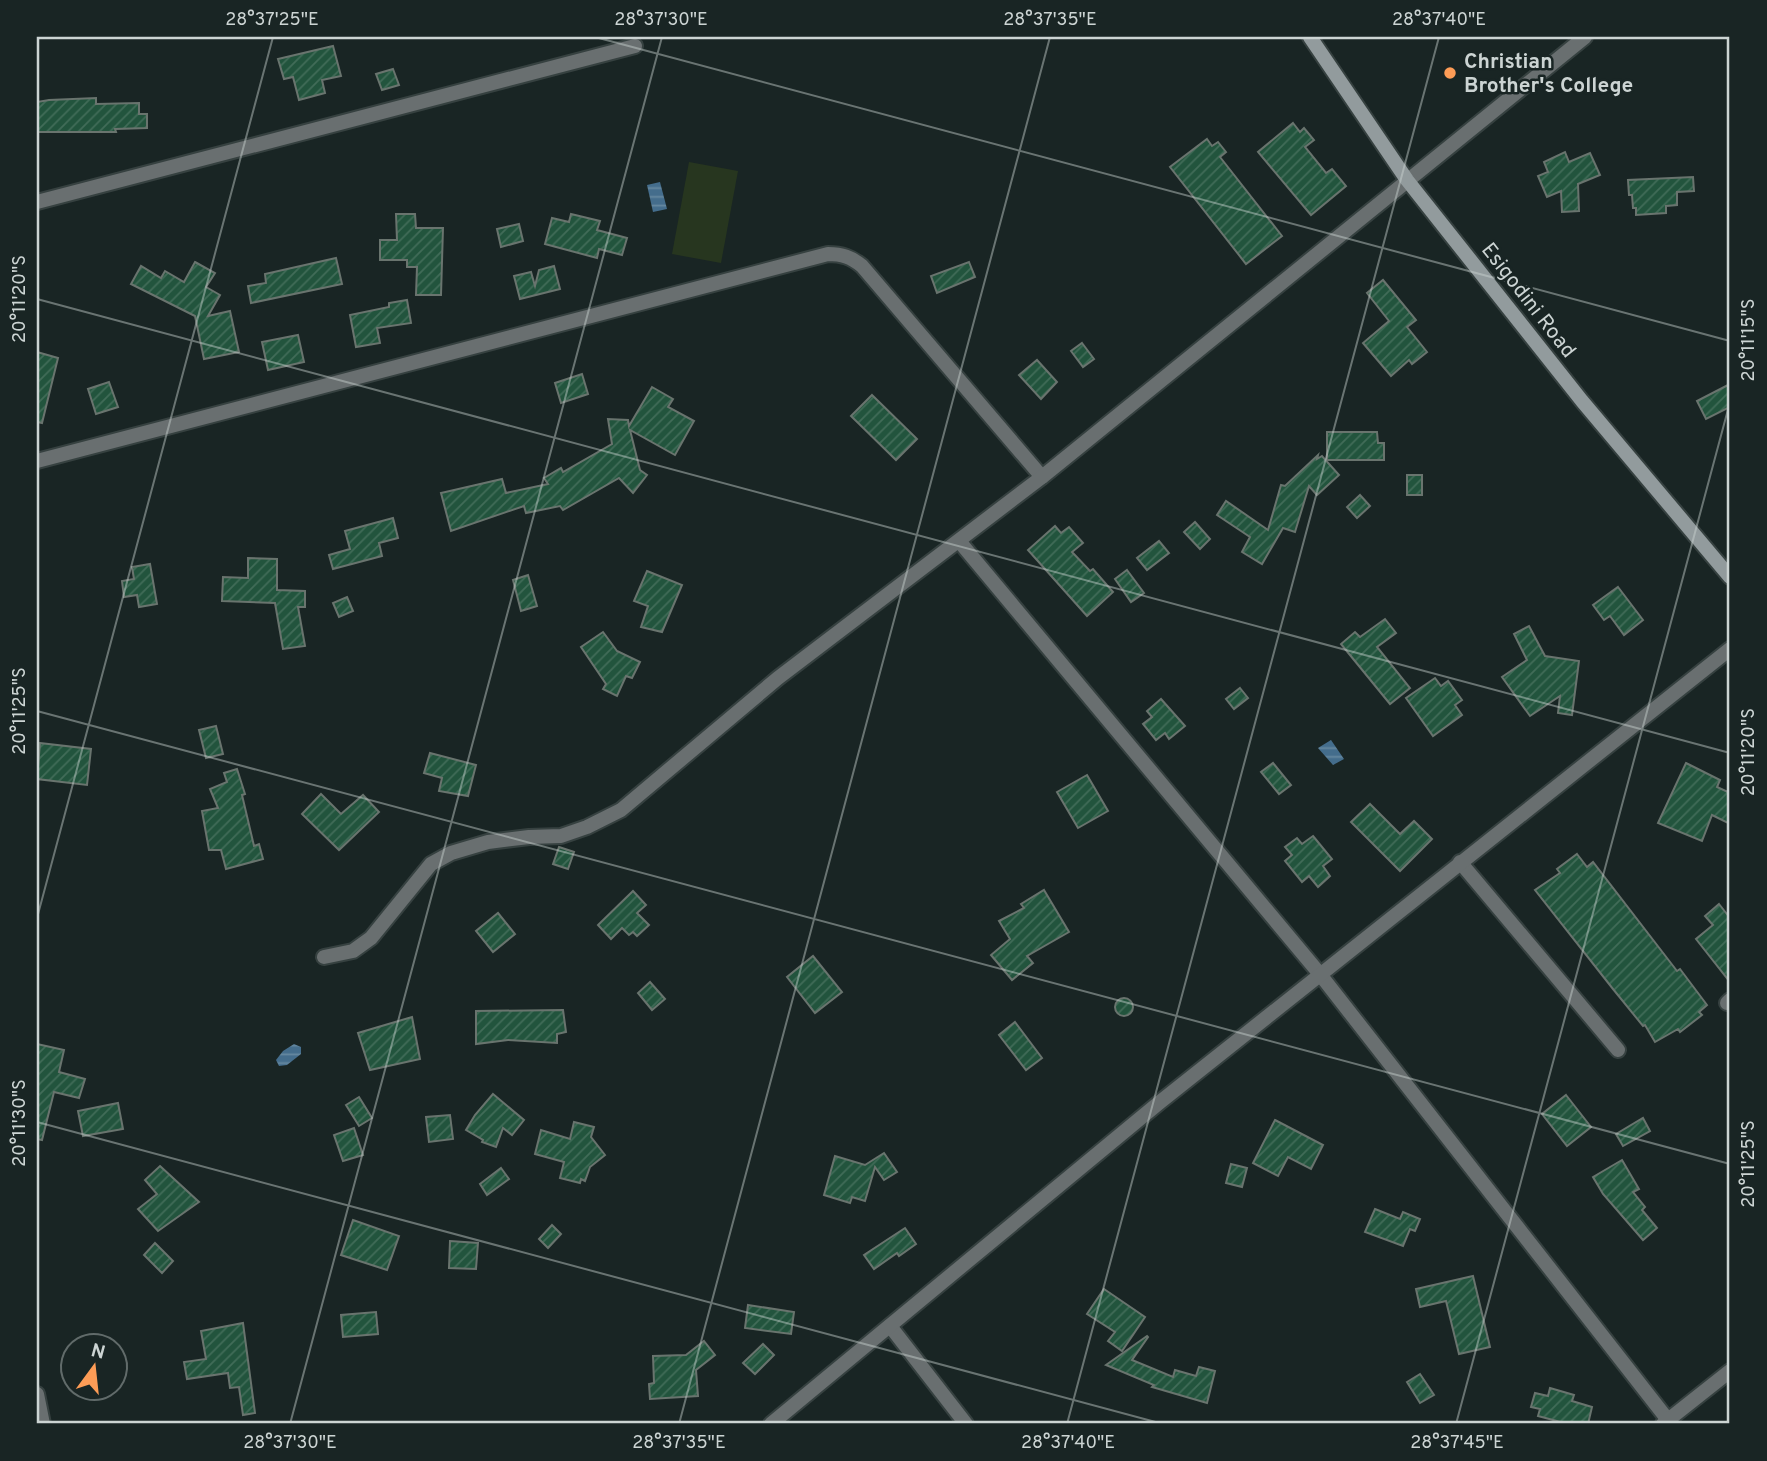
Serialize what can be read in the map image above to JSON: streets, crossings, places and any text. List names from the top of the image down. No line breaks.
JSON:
{"streets":{"main road":["Esigodini Road"]},"places":["Christian Brother's College"],"north":"top","coordinates":["28°37'25\"E","28°37'30\"E","28°37'35\"E","28°37'40\"E","20°11'20\"S","20°11'15\"S","20°11'25\"S","20°11'30\"S","28°37'45\"E"]}
